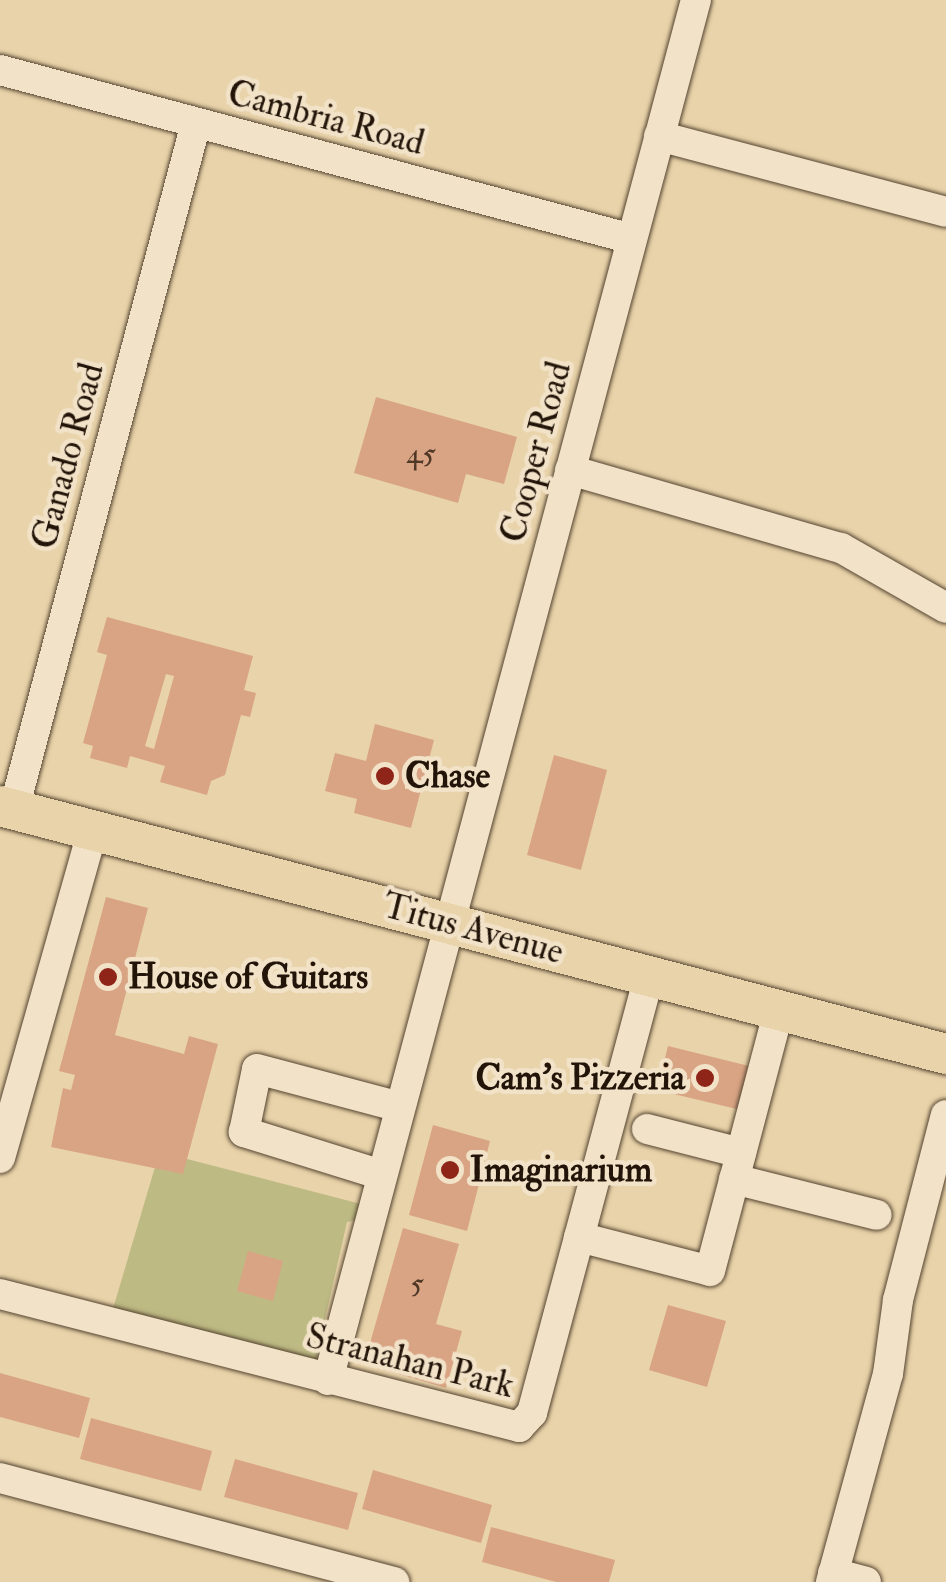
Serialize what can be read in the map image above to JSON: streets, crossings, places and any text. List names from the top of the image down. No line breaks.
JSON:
{"streets":{"main road":["Titus Avenue"],"street":["Cambria Road","Cooper Road","Ganado Road","Stranahan Park"]},"crossings":[["Cambria Road","Cooper Road"],["Cambria Road","Ganado Road"],["Cooper Road","Titus Avenue"],["Cooper Road","Stranahan Park"],["Ganado Road","Titus Avenue"],["Titus Avenue","Stranahan Park"]],"places":["Chase","House of Guitars","Cam's Pizzeria","Imaginarium"],"house_numbers":["45","5"]}
